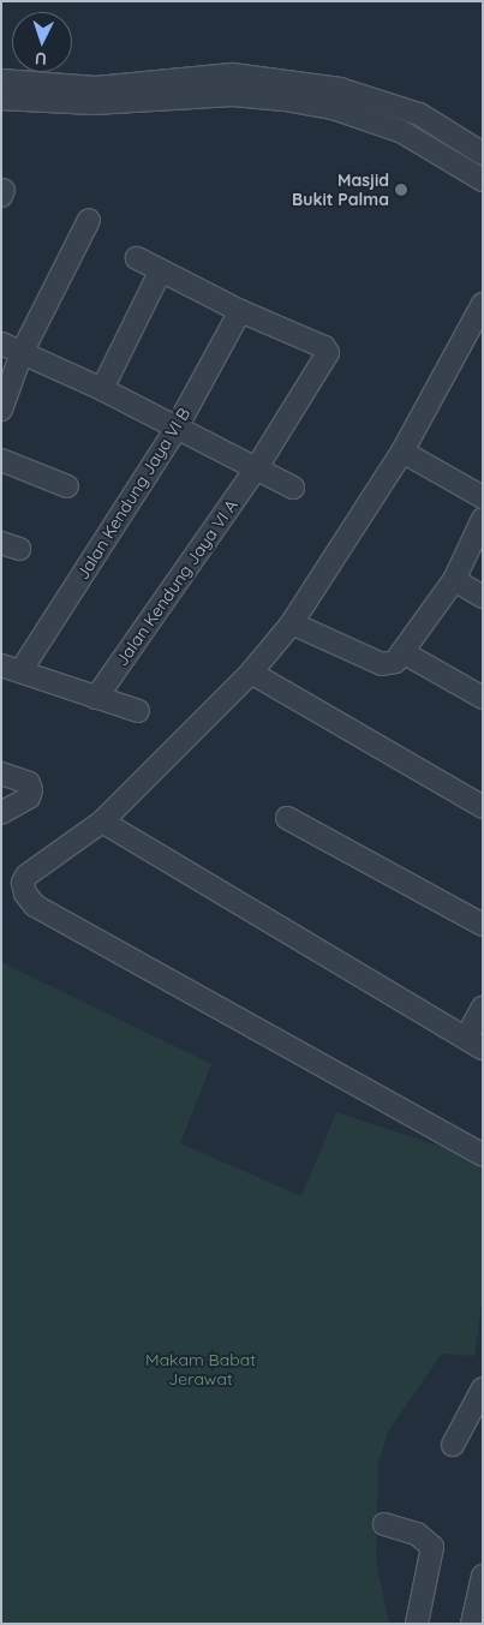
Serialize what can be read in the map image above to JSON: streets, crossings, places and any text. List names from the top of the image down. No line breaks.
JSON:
{"streets":{"street":["Jalan Kendung Jaya VI B","Jalan Kendung Jaya VI A"]},"crossings":[["Jalan Kendung Jaya VI B","Jalan Kendung Jaya VI A"]],"parks":["Makam Babat Jerawat"],"places":["Masjid Bukit Palma"],"north":"bottom"}
